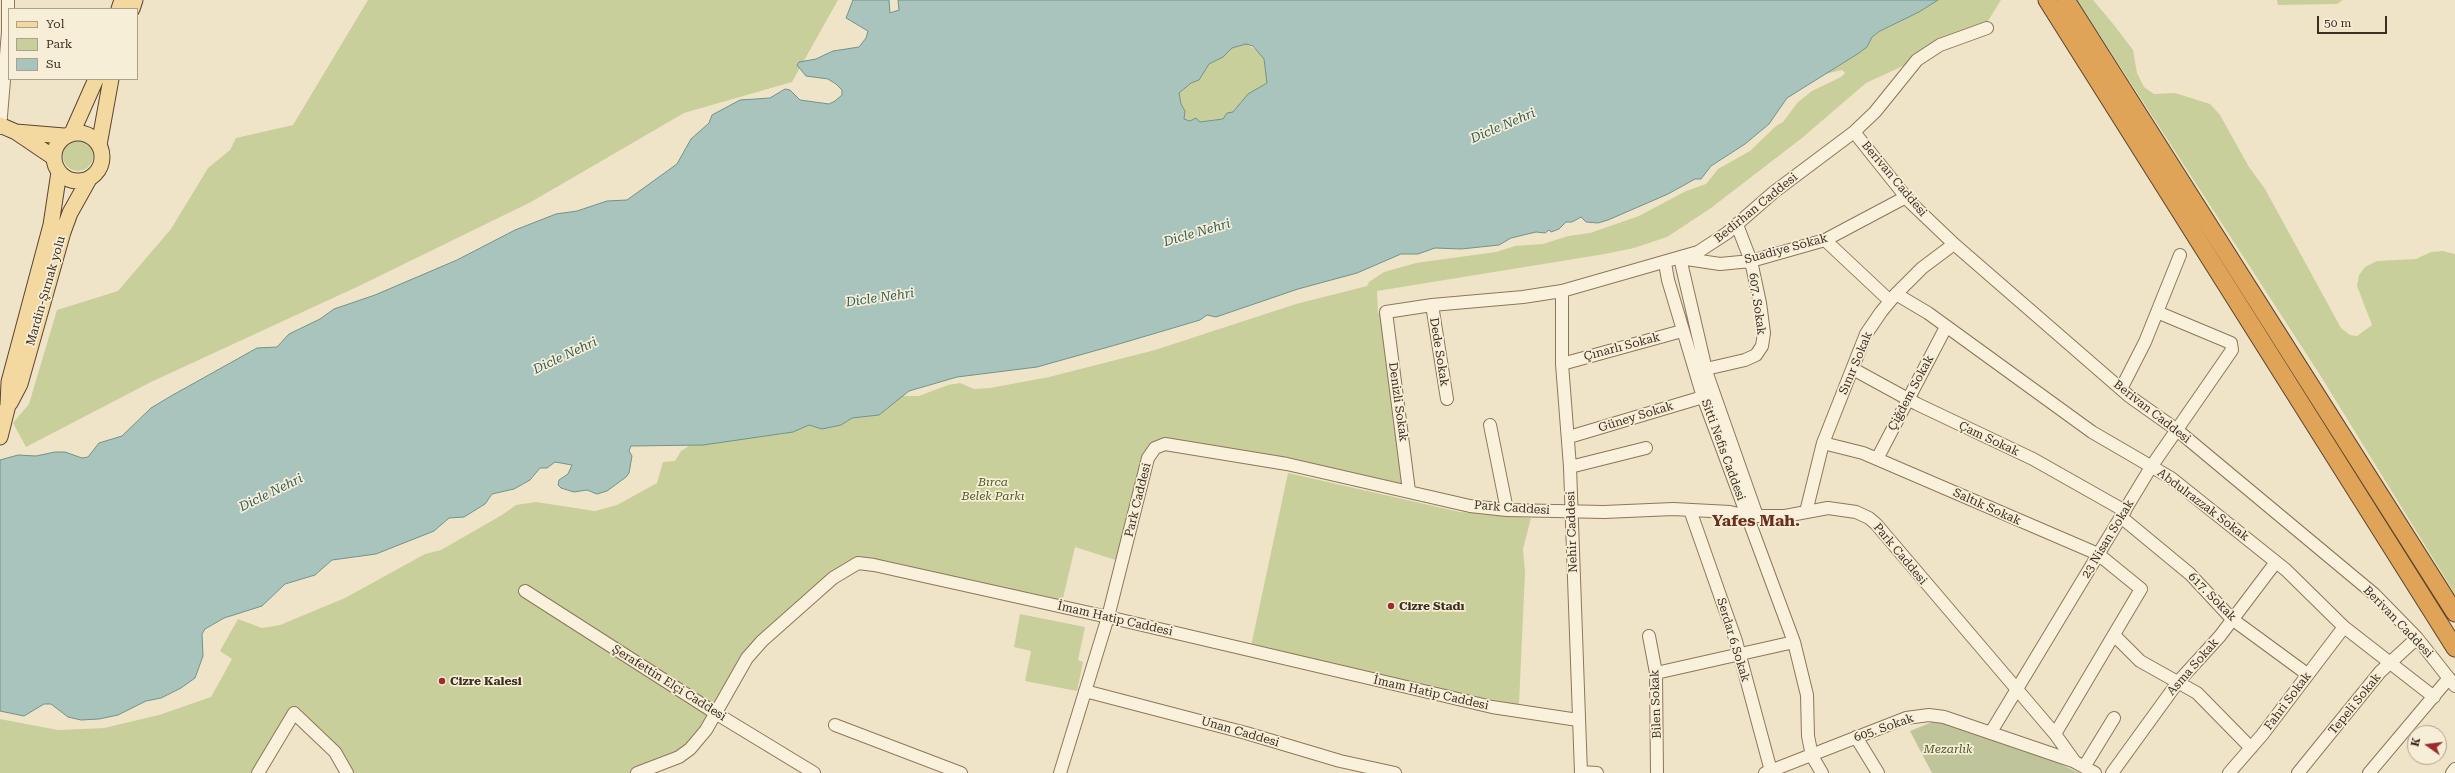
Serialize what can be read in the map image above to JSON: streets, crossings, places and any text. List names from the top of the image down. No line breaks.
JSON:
{"streets":{"main road":["Mardin-Şırnak yolu"],"street":["Berivan Caddesi","Bedirhan Caddesi","Suadiye Sokak","607. Sokak","Çınarlı Sokak","Dede Sokak","Sınır Sokak","Çiğdem Sokak","Denizli Sokak","Güney Sokak","Çam Sokak","Sitti Nefis Caddesi","Park Caddesi","Abdulrazzak Sokak","Saltık Sokak","Nehir Caddesi","23 Nisan Sokak","617. Sokak","İmam Hatip Caddesi","Serdar 6 Sokak","Asma Sokak","Şerafettin Elçi Caddesi","Fahri Sokak","Bilen Sokak","Tepeli Sokak","605. Sokak","Unan Caddesi"]},"crossings":[["Berivan Caddesi","Bedirhan Caddesi"],["Berivan Caddesi","Suadiye Sokak"],["Berivan Caddesi","Sınır Sokak"],["Berivan Caddesi","23 Nisan Sokak"],["Berivan Caddesi","Tepeli Sokak"],["Bedirhan Caddesi","Suadiye Sokak"],["Bedirhan Caddesi","607. Sokak"],["Bedirhan Caddesi","Dede Sokak"],["Bedirhan Caddesi","Denizli Sokak"],["Bedirhan Caddesi","Sitti Nefis Caddesi"],["Bedirhan Caddesi","Nehir Caddesi"],["Suadiye Sokak","607. Sokak"],["Suadiye Sokak","Abdulrazzak Sokak"],["Çınarlı Sokak","Sitti Nefis Caddesi"],["Çınarlı Sokak","Nehir Caddesi"],["Sınır Sokak","Çam Sokak"],["Sınır Sokak","Park Caddesi"],["Sınır Sokak","Abdulrazzak Sokak"],["Sınır Sokak","Saltık Sokak"],["Çiğdem Sokak","Çam Sokak"],["Çiğdem Sokak","Abdulrazzak Sokak"],["Çiğdem Sokak","Saltık Sokak"],["Denizli Sokak","Park Caddesi"],["Güney Sokak","Sitti Nefis Caddesi"],["Güney Sokak","Nehir Caddesi"],["Çam Sokak","23 Nisan Sokak"],["Çam Sokak","617. Sokak"],["Sitti Nefis Caddesi","Park Caddesi"],["Sitti Nefis Caddesi","605. Sokak"],["Park Caddesi","Nehir Caddesi"],["Park Caddesi","23 Nisan Sokak"],["Park Caddesi","İmam Hatip Caddesi"],["Park Caddesi","Serdar 6 Sokak"],["Park Caddesi","605. Sokak"],["Park Caddesi","Unan Caddesi"],["Abdulrazzak Sokak","23 Nisan Sokak"],["Abdulrazzak Sokak","Asma Sokak"],["Abdulrazzak Sokak","Fahri Sokak"],["Abdulrazzak Sokak","Tepeli Sokak"],["Saltık Sokak","23 Nisan Sokak"],["Nehir Caddesi","İmam Hatip Caddesi"],["23 Nisan Sokak","617. Sokak"],["23 Nisan Sokak","605. Sokak"],["617. Sokak","Asma Sokak"],["617. Sokak","Fahri Sokak"],["İmam Hatip Caddesi","Şerafettin Elçi Caddesi"],["Serdar 6 Sokak","605. Sokak"]],"districts":["Yafes Mah."],"water":["Dicle Nehri"],"parks":["Bırca Belek Parkı","Mezarlık"],"places":["Cizre Stadı","Cizre Kalesi"],"legend":["Yol","Park","Su"],"scale_bar":"50 m","north":"left"}
